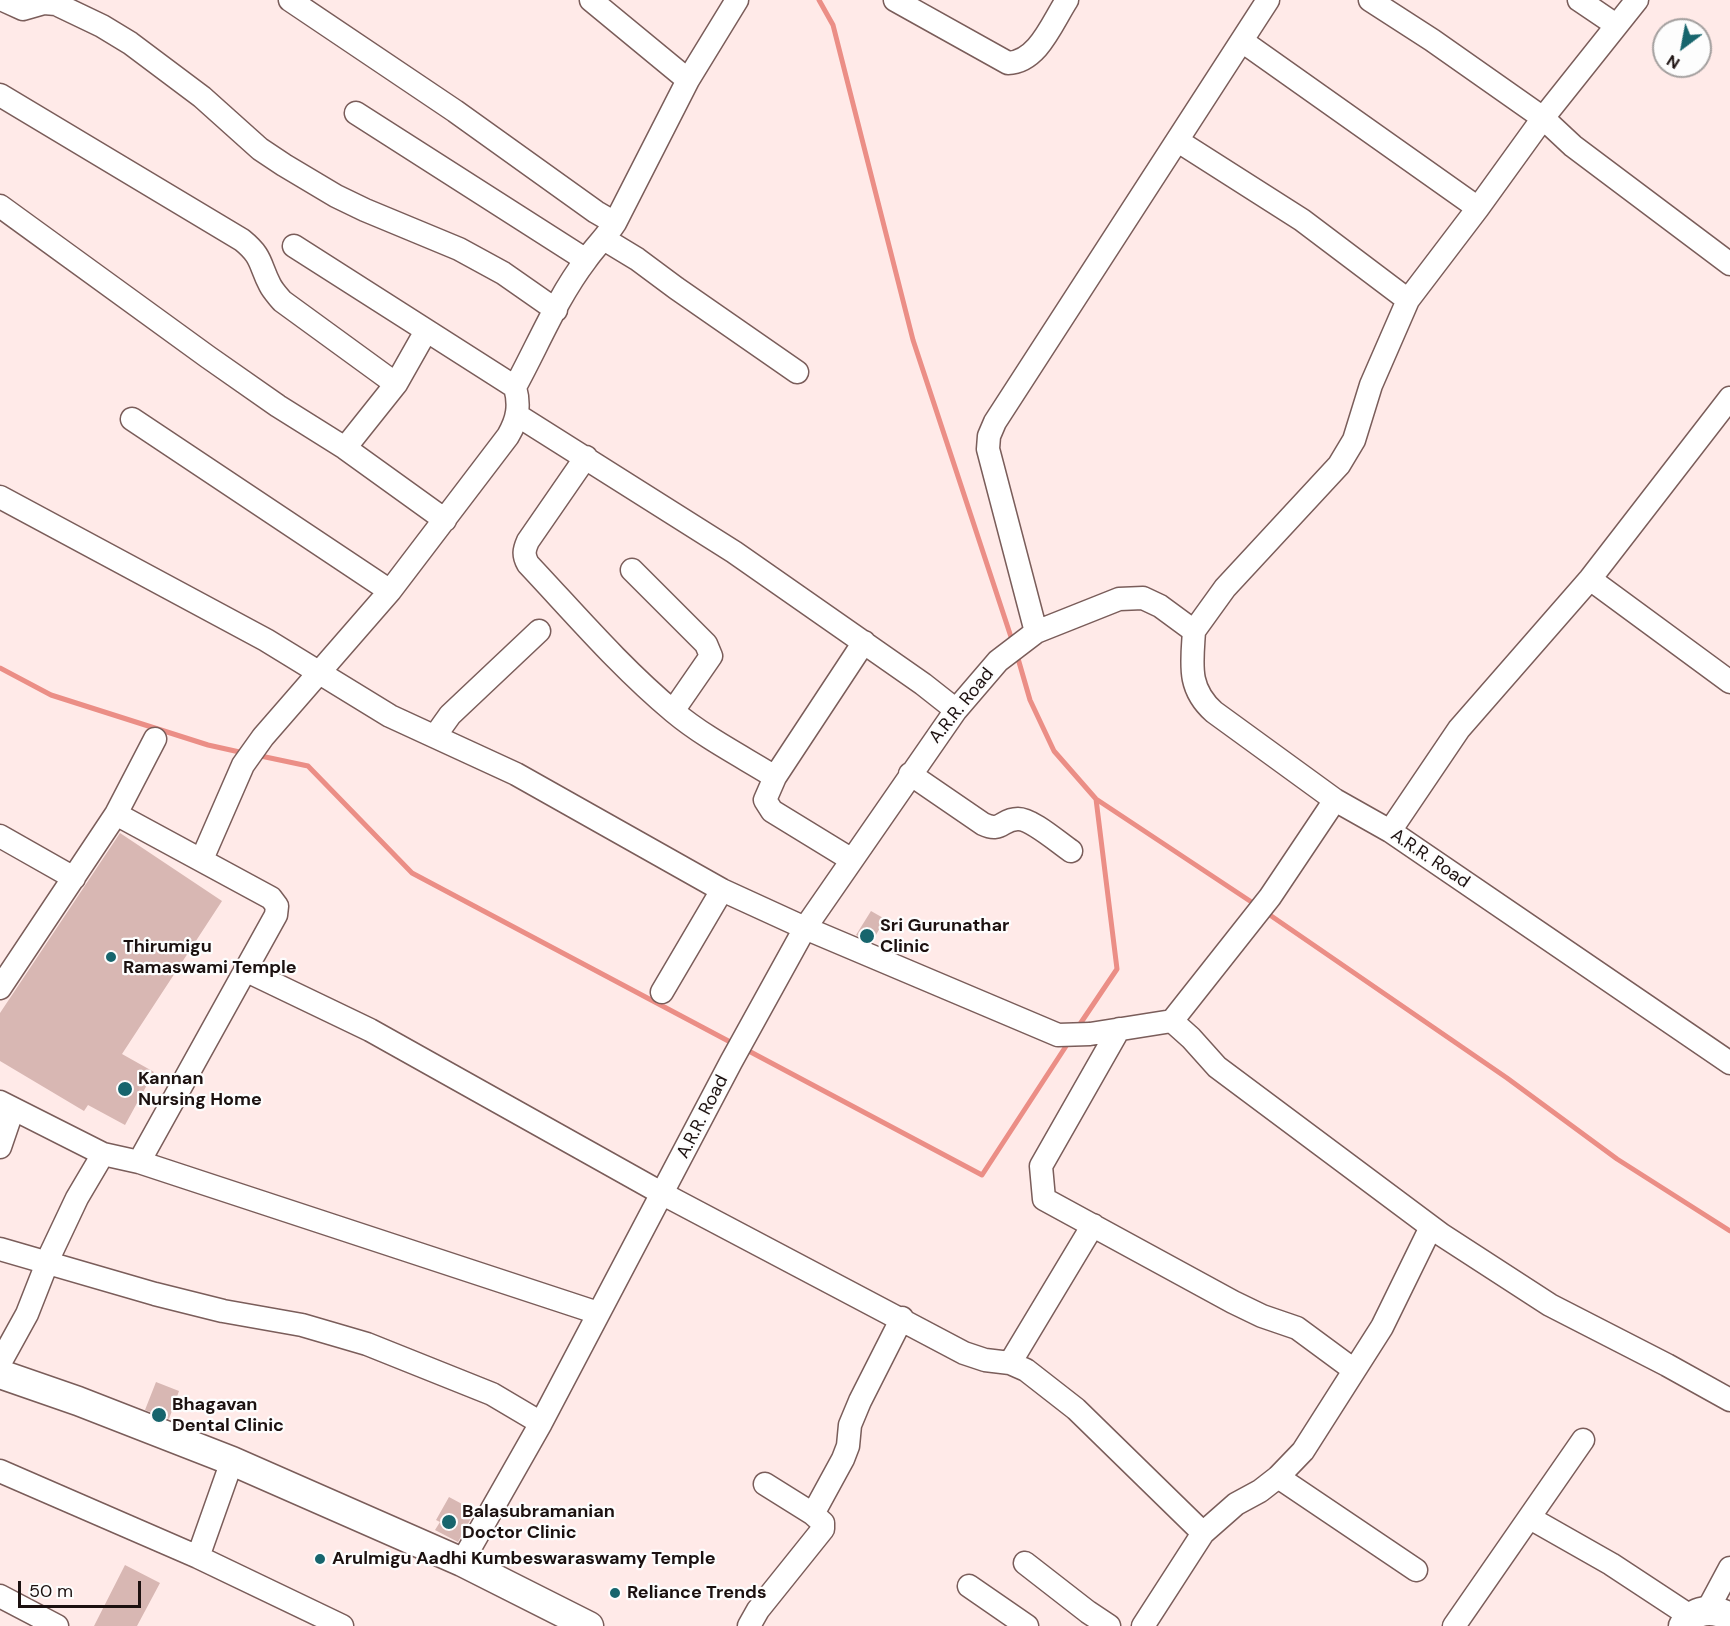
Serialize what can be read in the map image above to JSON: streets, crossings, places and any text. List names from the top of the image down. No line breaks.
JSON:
{"streets":{"street":["A.R.R. Road"]},"places":["Sri Gurunathar Clinic","Thirumigu Ramaswami Temple","Kannan Nursing Home","Bhagavan Dental Clinic","Balasubramanian Doctor Clinic","Arulmigu Aadhi Kumbeswaraswamy Temple","Reliance Trends"],"scale_bar":"50 m","north":"bottom left"}
